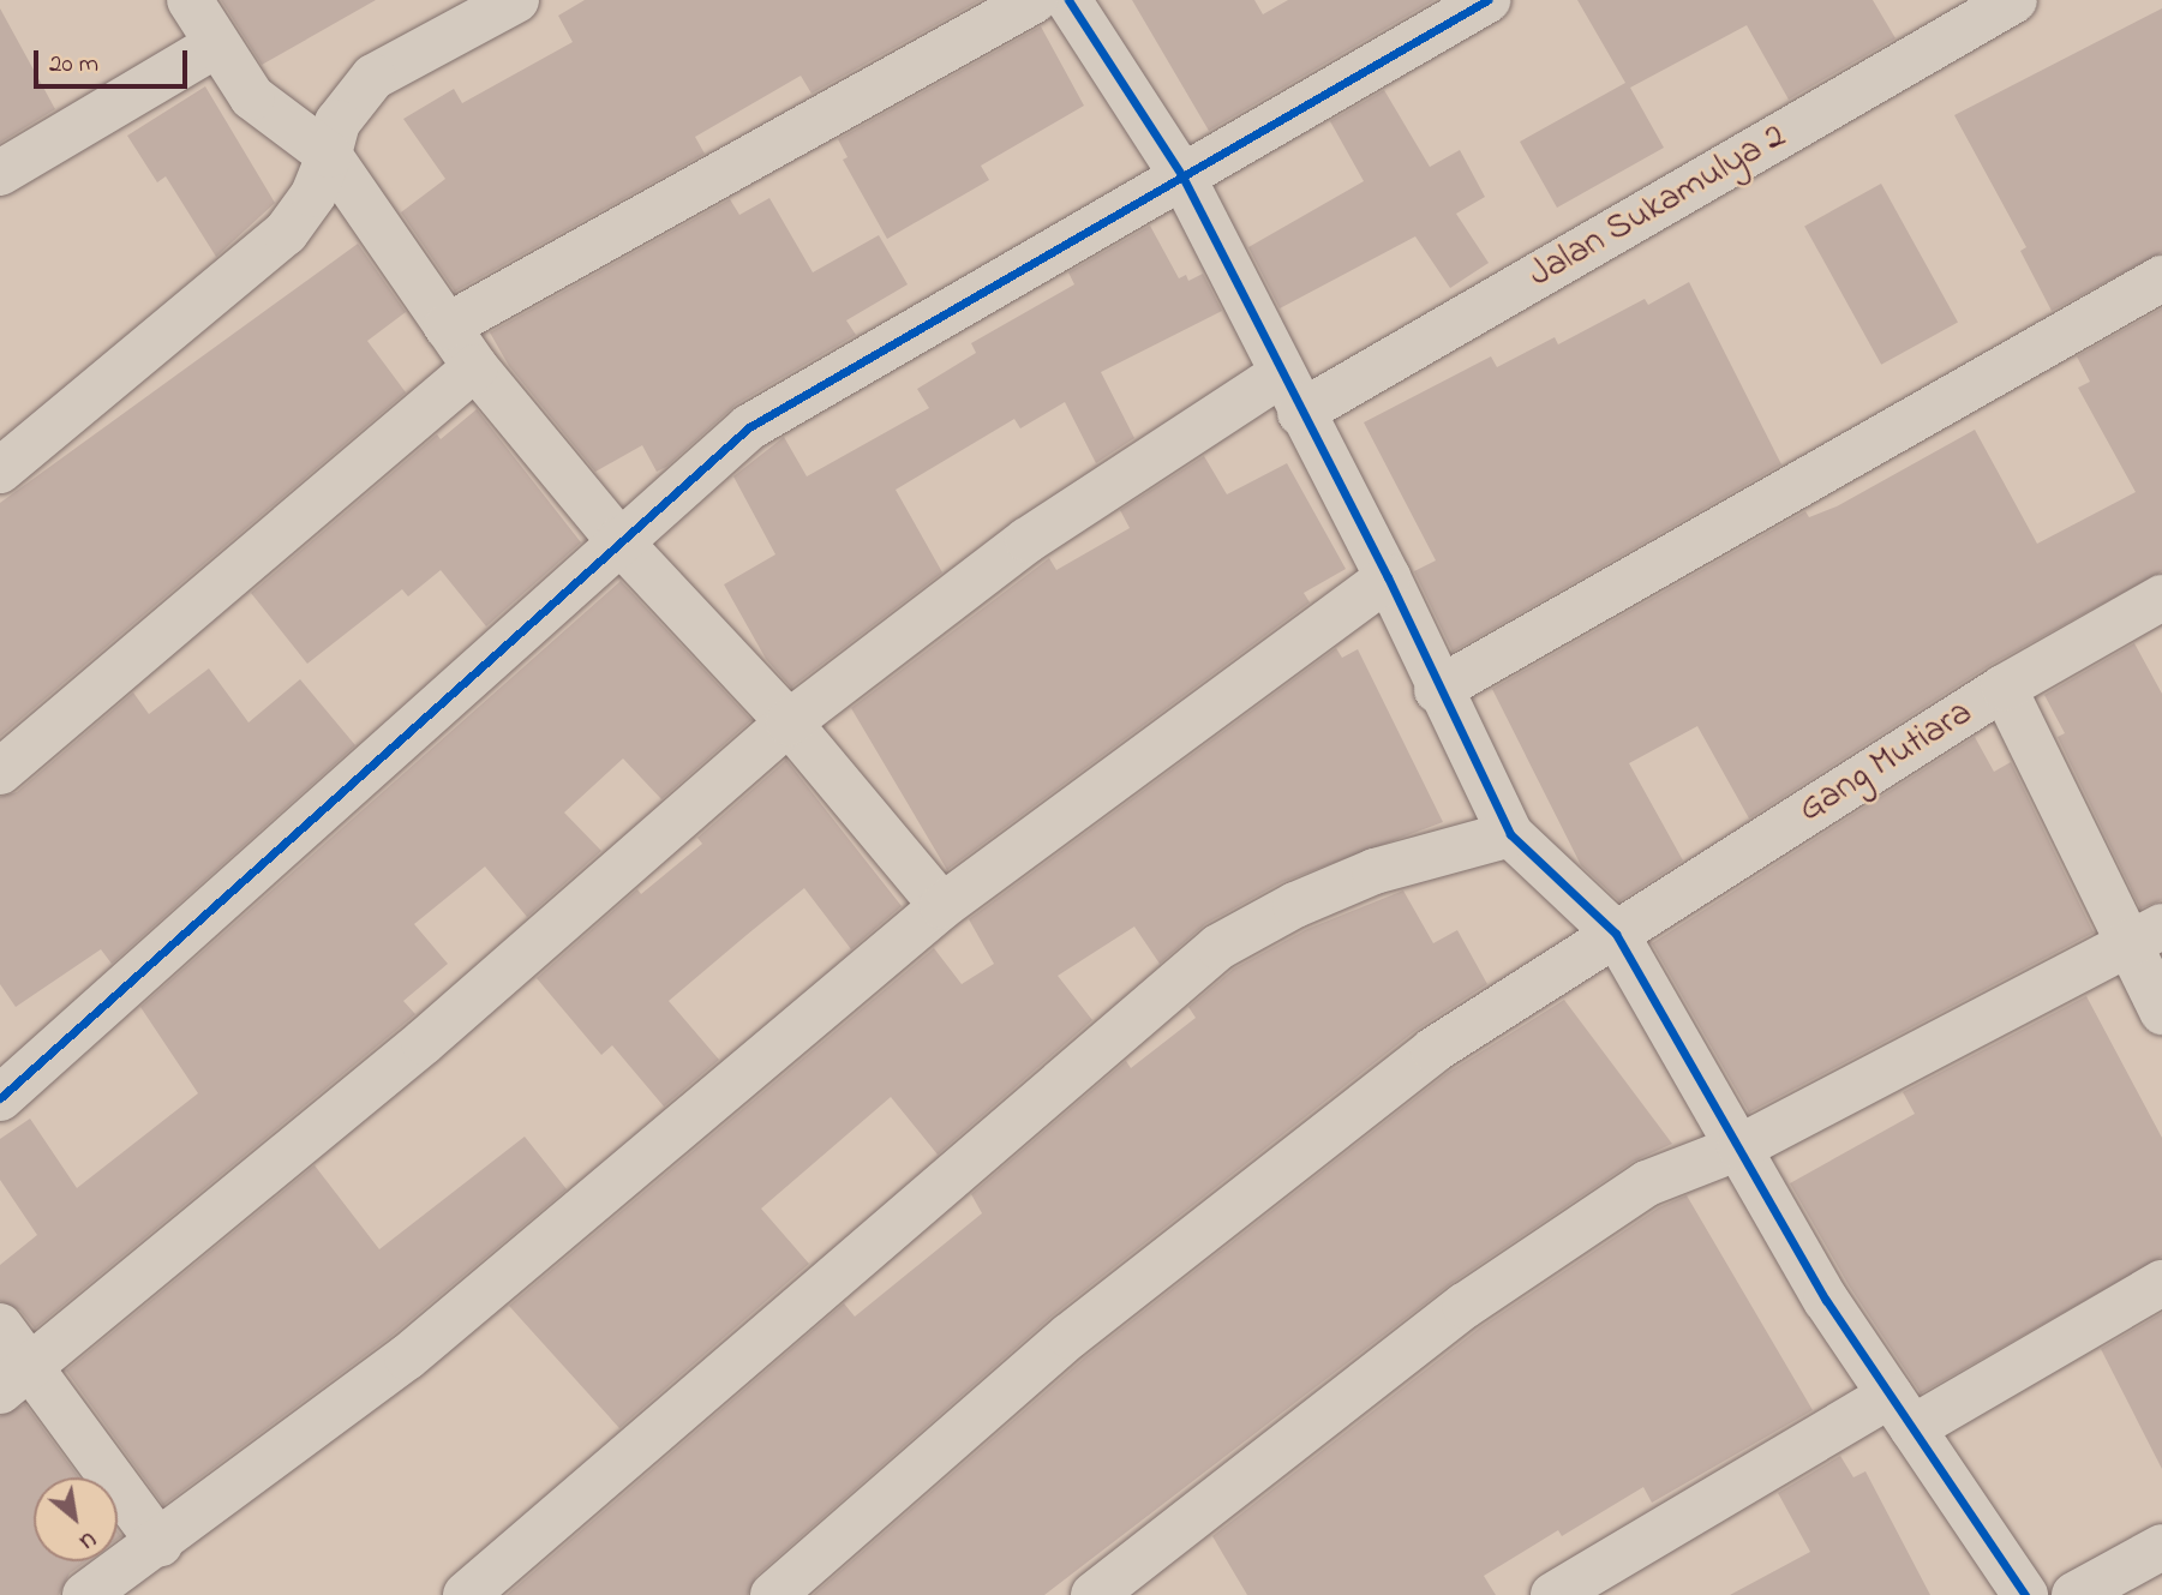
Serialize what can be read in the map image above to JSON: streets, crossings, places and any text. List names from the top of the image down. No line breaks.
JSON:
{"streets":{"street":["Jalan Sukamulya 2","Gang Mutiara"]},"scale_bar":"20 m","north":"bottom right"}
